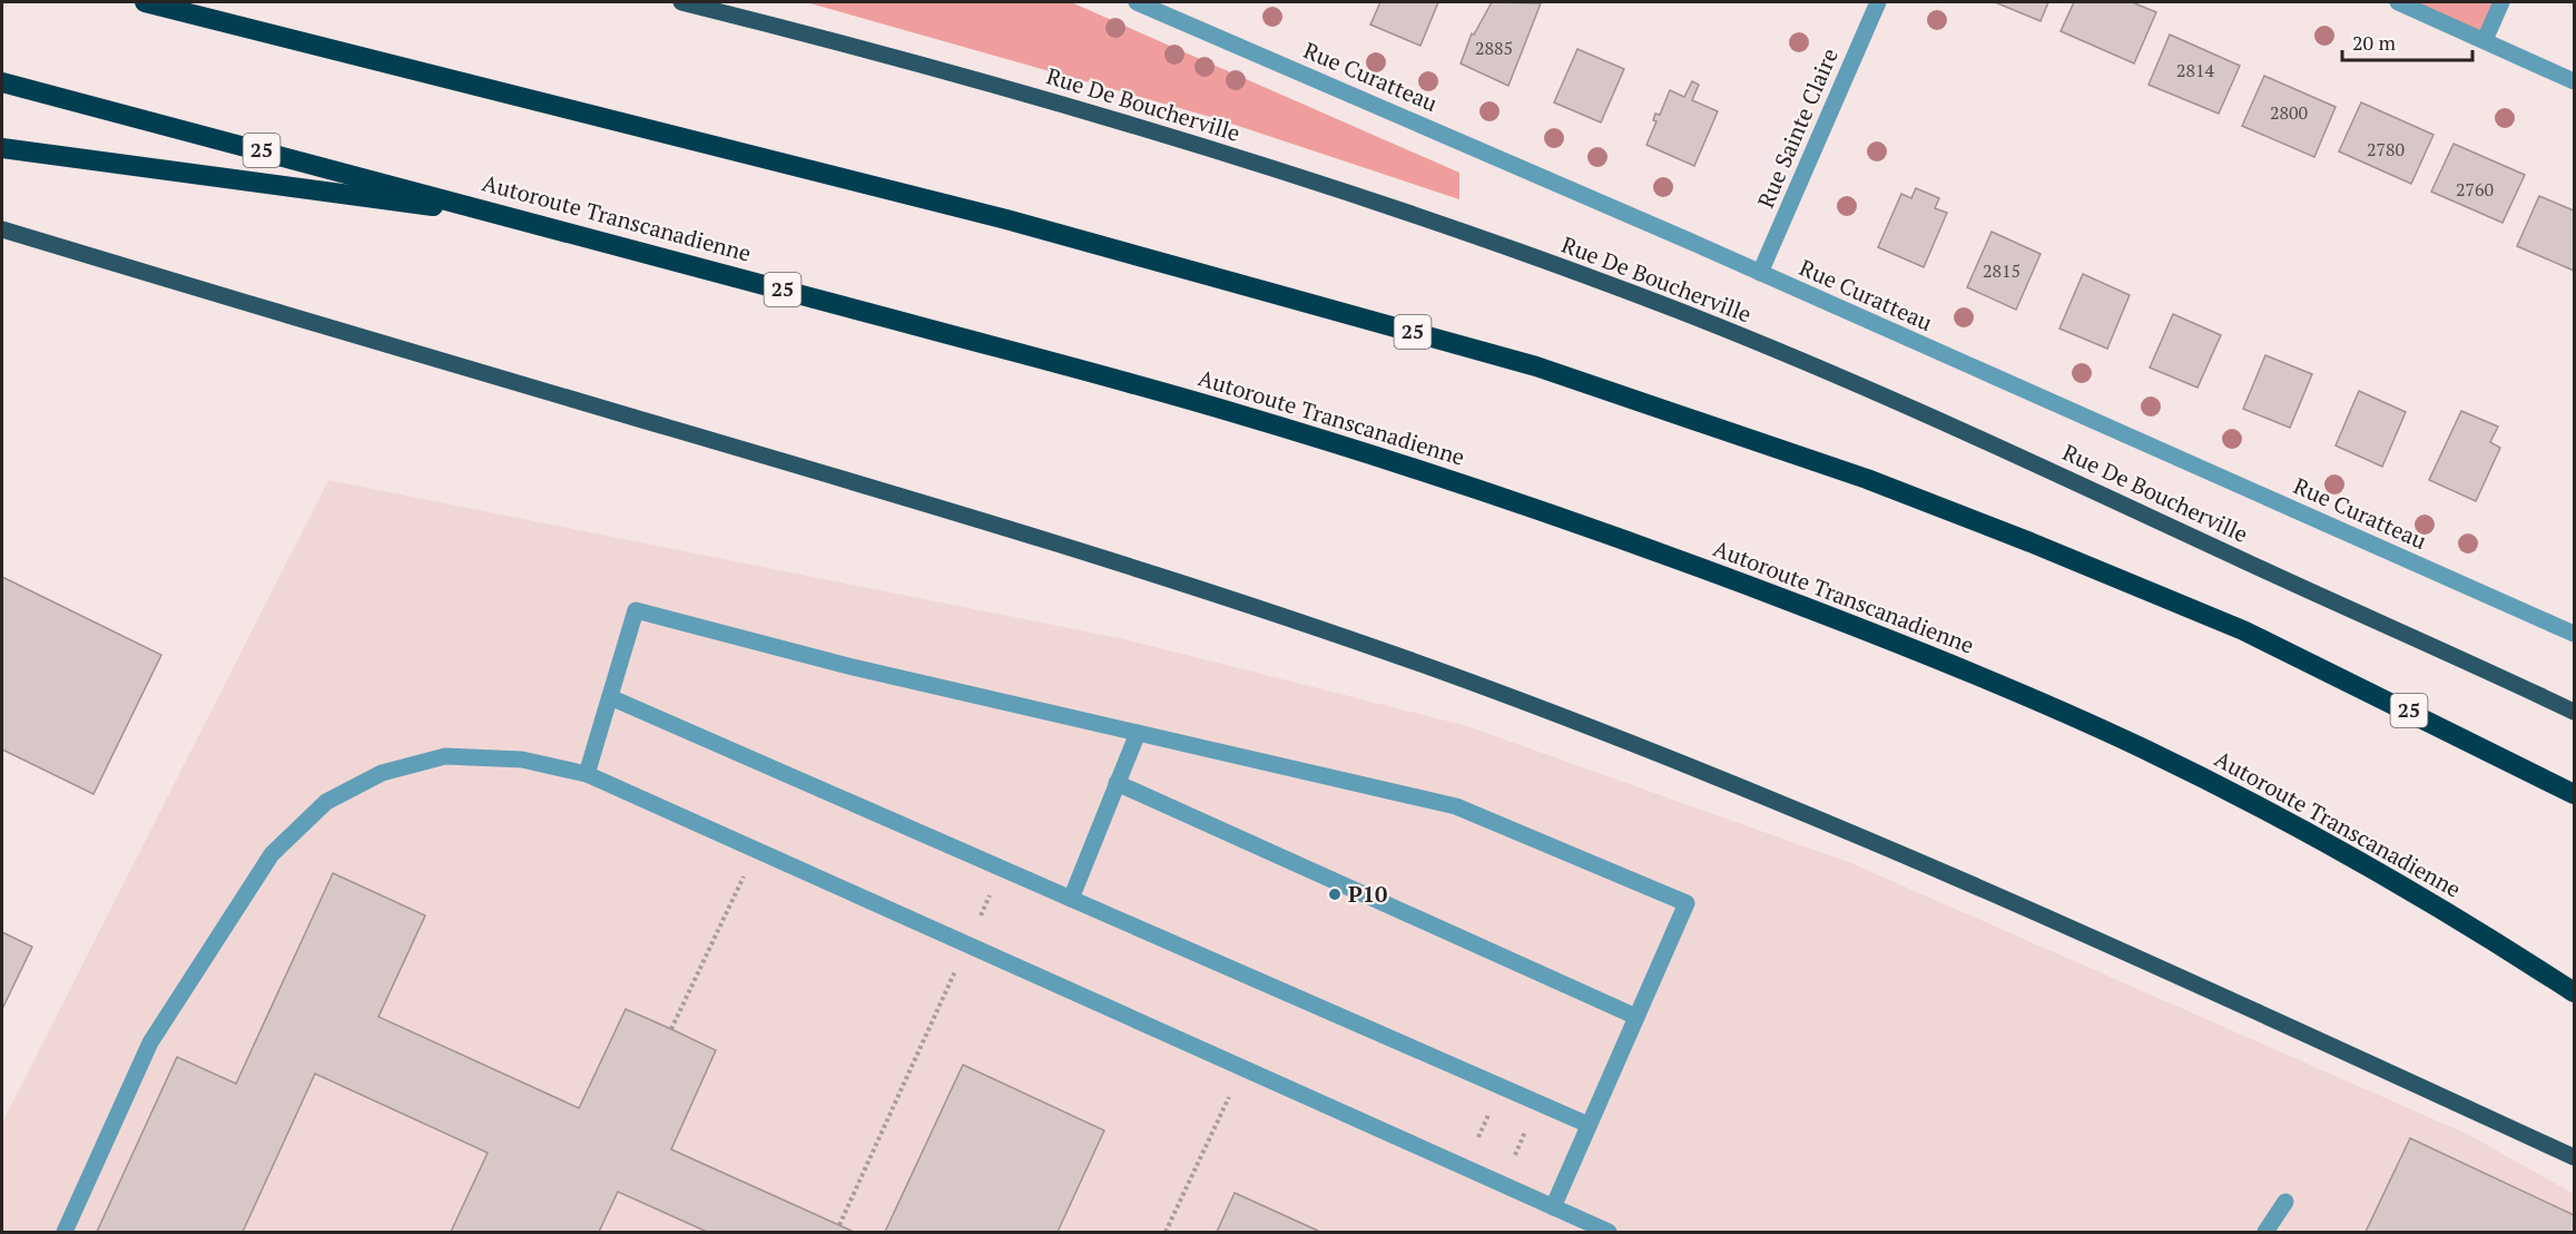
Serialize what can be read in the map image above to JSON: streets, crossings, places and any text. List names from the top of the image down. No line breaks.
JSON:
{"streets":{"highway":["25","Autoroute Transcanadienne"],"main road":["Rue De Boucherville"],"street":["Rue Curatteau","Rue Sainte Claire"]},"crossings":[["Rue Curatteau","Rue Sainte Claire"]],"places":["P10"],"house_numbers":["2885","2814","2800","2780","2760","2815"],"scale_bar":"20 m"}
